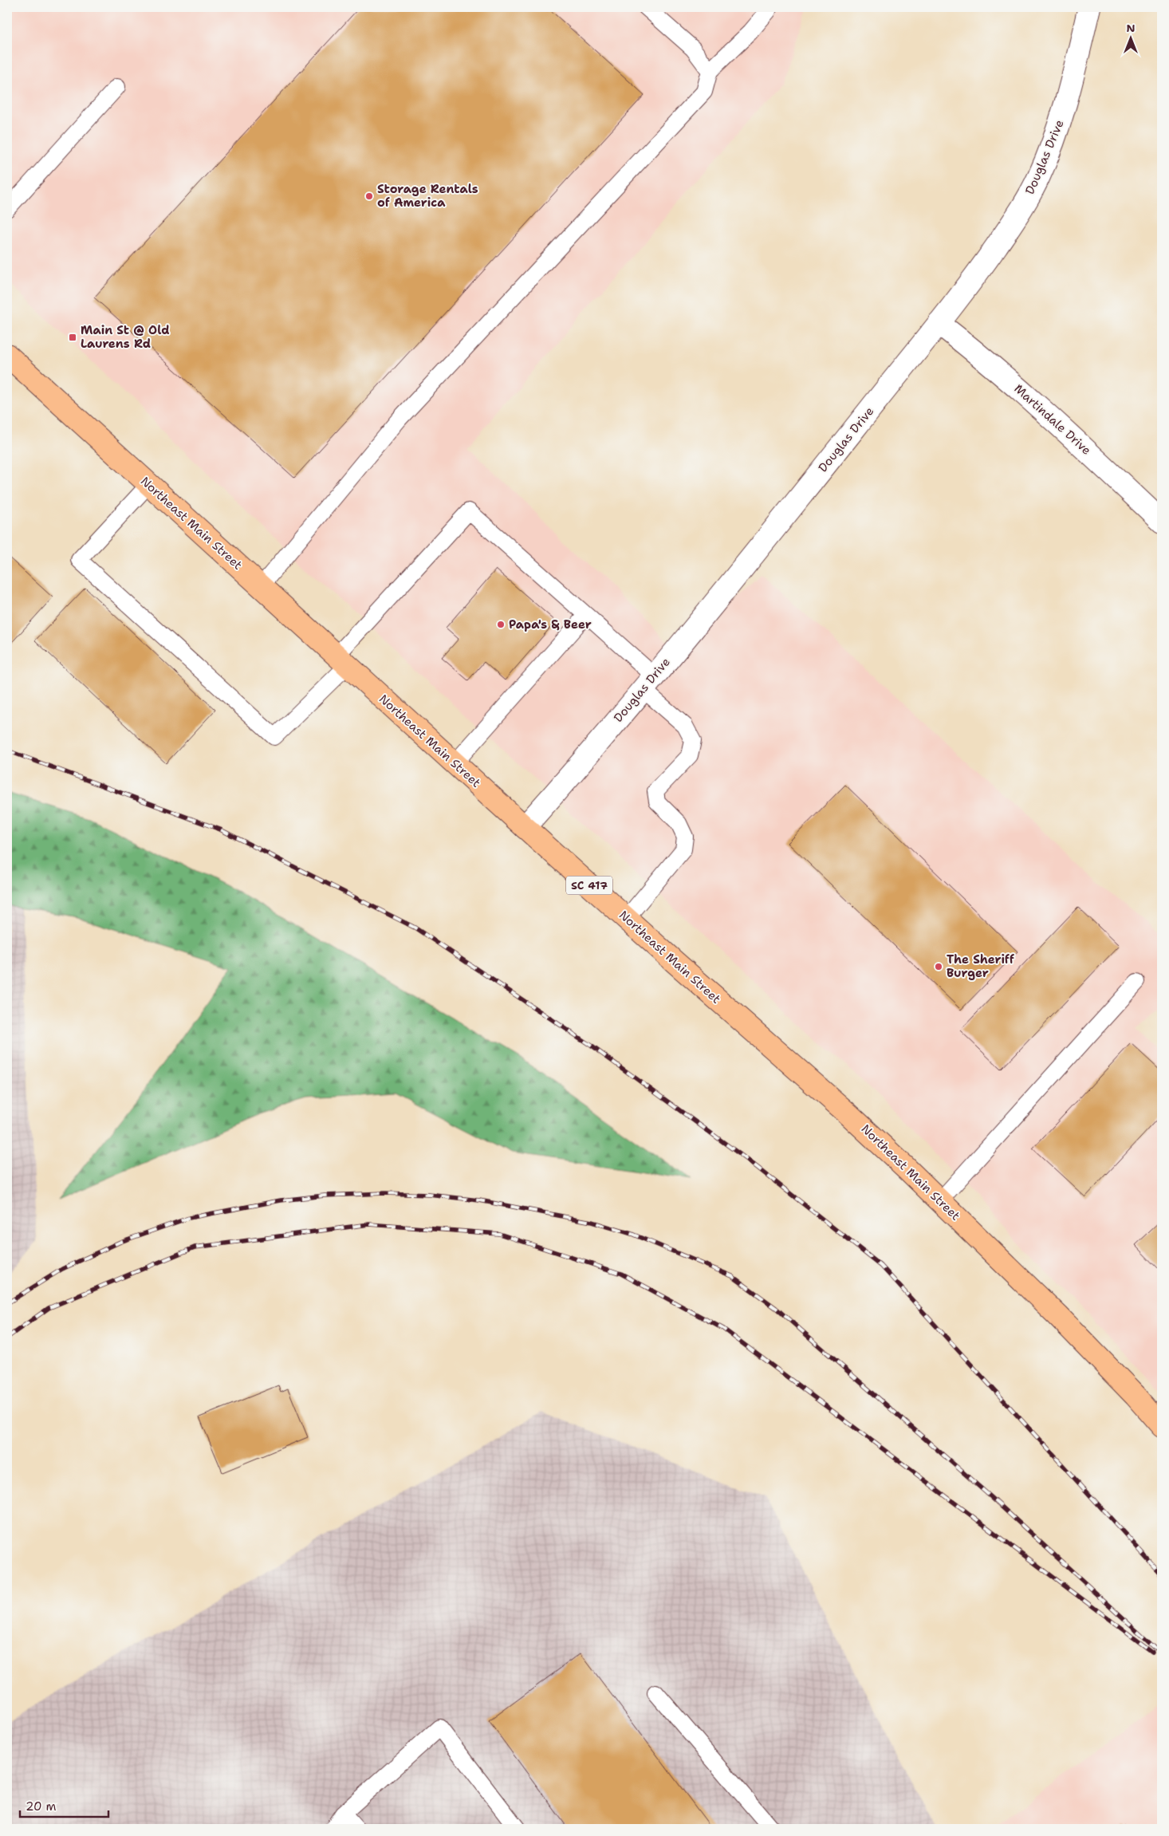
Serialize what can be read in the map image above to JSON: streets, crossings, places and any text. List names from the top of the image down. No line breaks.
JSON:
{"streets":{"main road":["Northeast Main Street","SC 417"],"street":["Douglas Drive","Martindale Drive"]},"crossings":[["Douglas Drive","Martindale Drive"],["Douglas Drive","Northeast Main Street"]],"places":{"other":["Storage Rentals of America","Papa's & Beer","The Sheriff Burger"],"transit":["Main St @ Old Laurens Rd"]},"scale_bar":"20 m","north":"top"}
